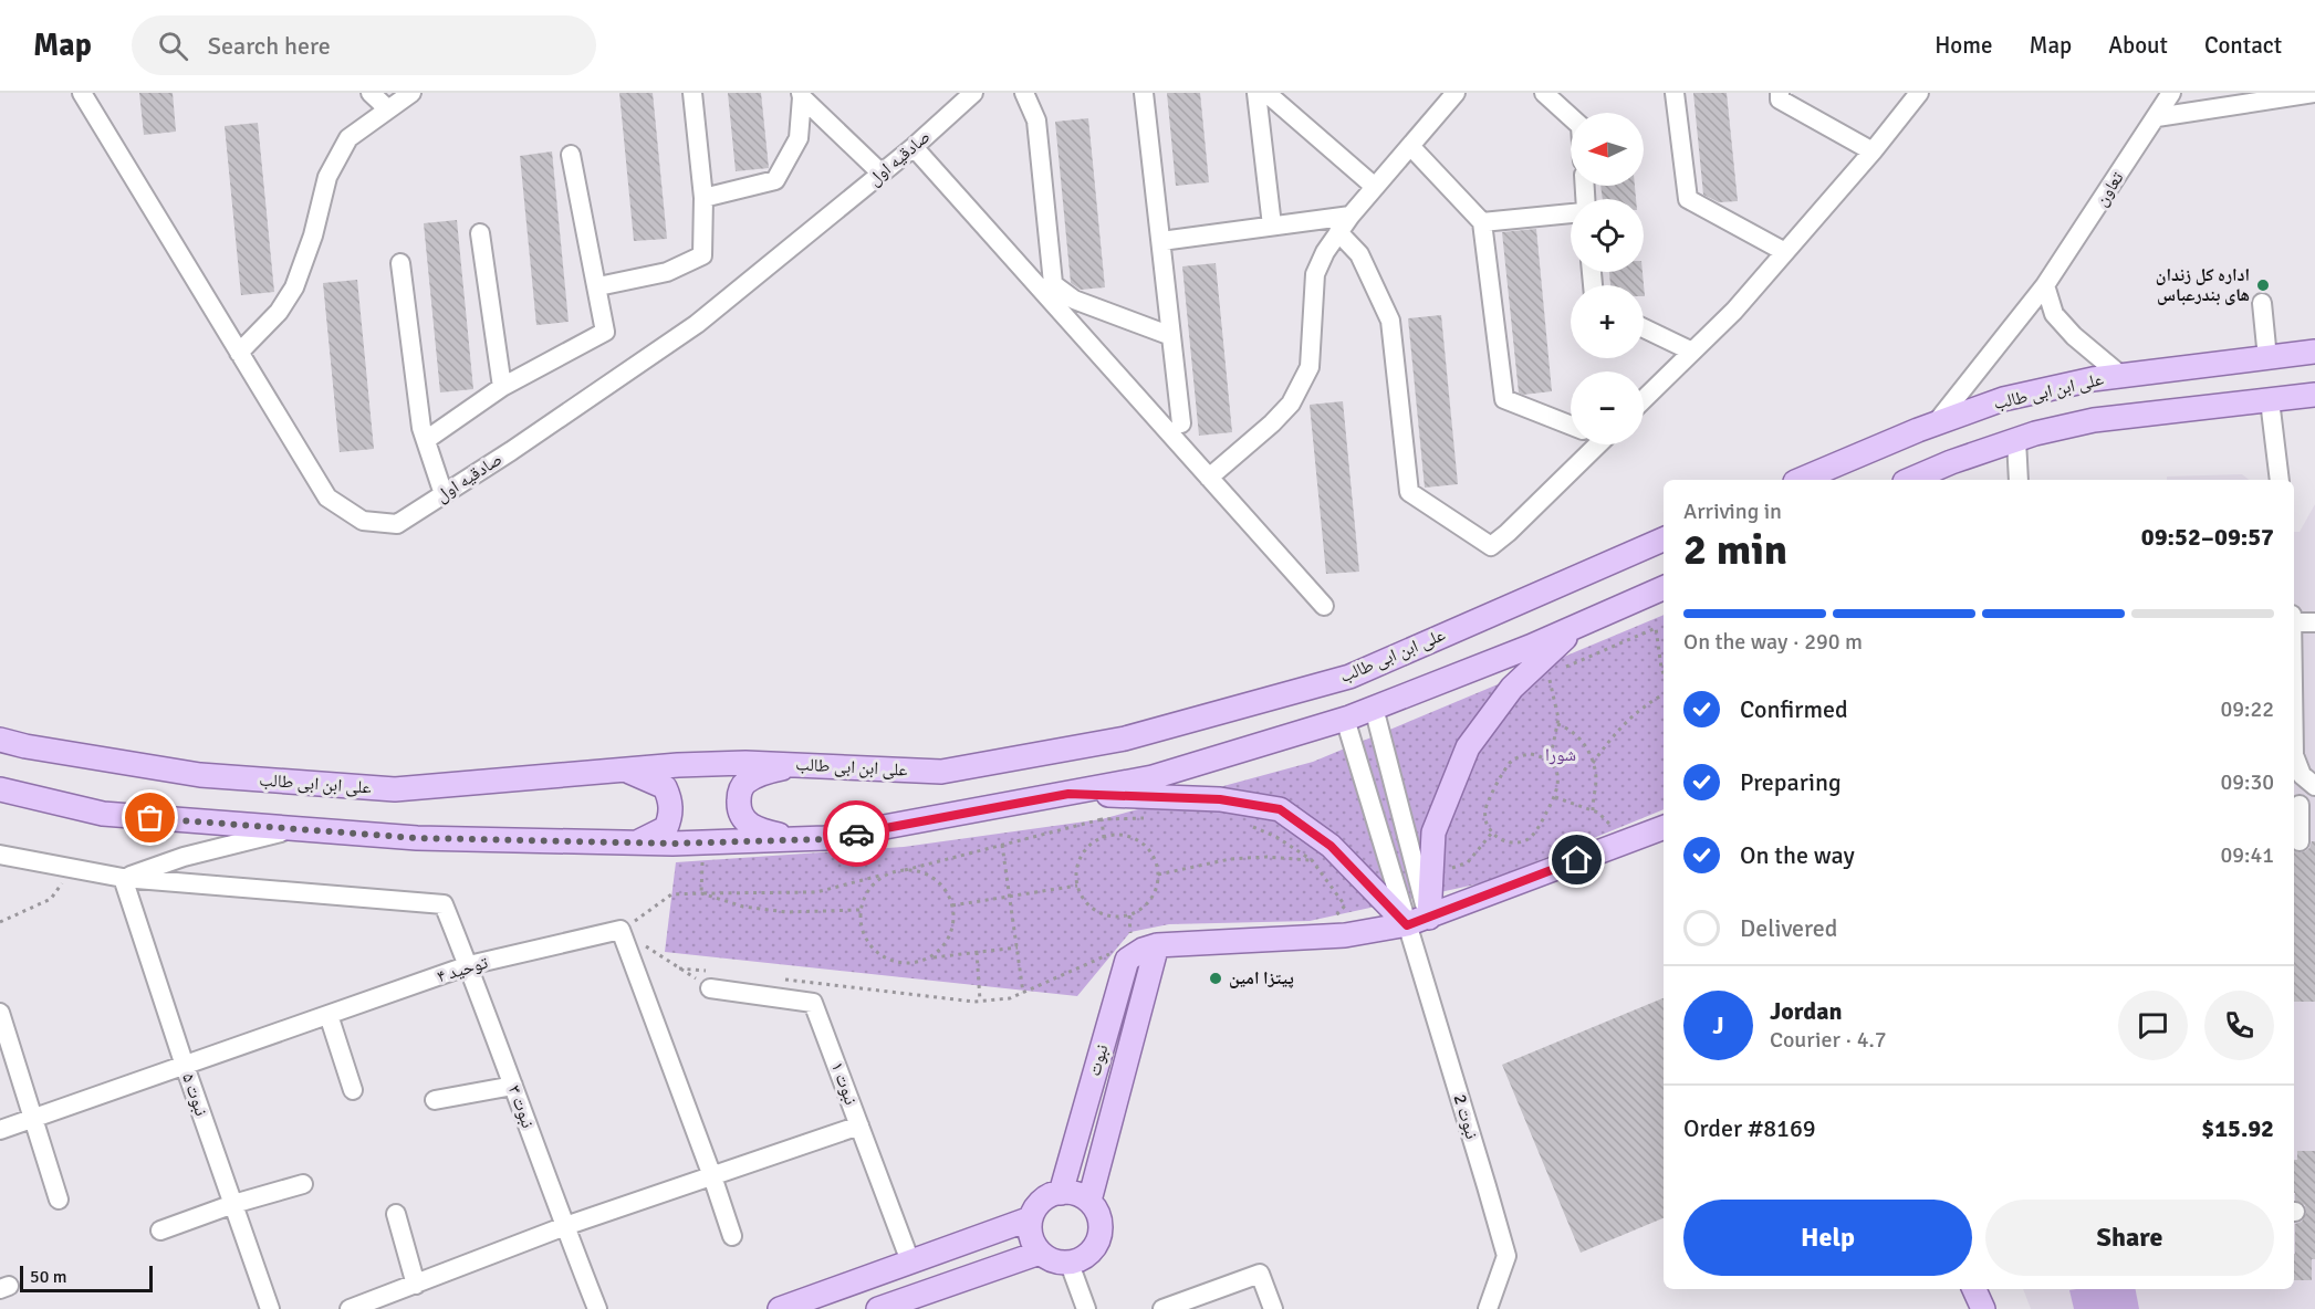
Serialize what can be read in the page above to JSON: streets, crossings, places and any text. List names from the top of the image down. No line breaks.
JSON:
{"streets":{"main road":["علی ابن ابی طالب","نبوت"],"street":["صادقیه اول","تعاون","توحید ۴","نبوت ۱","نبوت ۵","نبوت ۳","نبوت 2"]},"crossings":[["تعاون","علی ابن ابی طالب"],["توحید ۴","نبوت ۵"],["توحید ۴","نبوت ۳"],["نبوت","نبوت 2"],["نبوت ۵","نبوت ۳"]],"parks":["شورا"],"places":["اداره کل زندان های بندرعباس","پیتزا امین"],"scale_bar":"50 m","north":"left","page":{"header":"Map","search":"Search here","nav":["Home","Map","About","Contact"],"map_buttons":["+","−"],"heading":["2 min","Arriving in","09:52–09:57"],"panel":["Jordan","Courier · 4.7","Order #8169","$15.92"],"bar":"On the way · 290 m","list":[["Confirmed","09:22"],["Preparing","09:30"],["On the way","09:41"],"Delivered"],"round":"J","buttons":["Help","Share"],"scale":"50 m"}}
